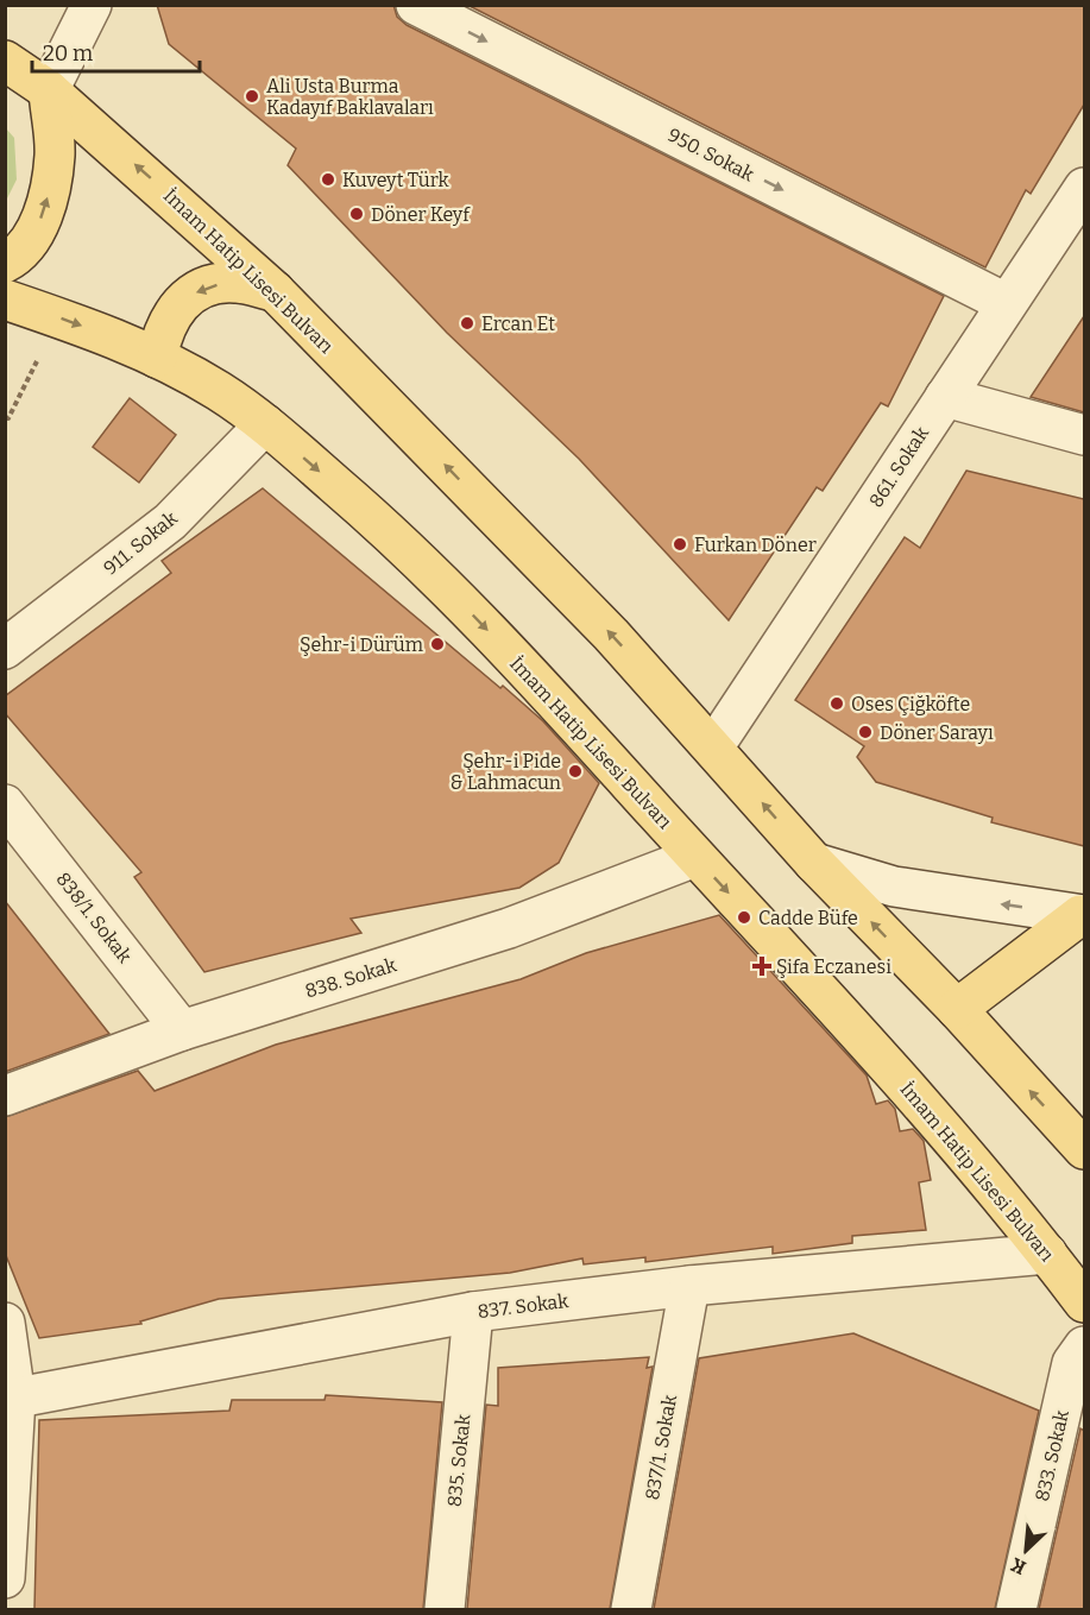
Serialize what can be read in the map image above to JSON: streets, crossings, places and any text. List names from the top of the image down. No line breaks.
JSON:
{"streets":{"main road":["İmam Hatip Lisesi Bulvarı"],"street":["950. Sokak","861. Sokak","911. Sokak","838/1. Sokak","838. Sokak","837. Sokak","837/1. Sokak","833. Sokak","835. Sokak"]},"crossings":[["950. Sokak","861. Sokak"],["İmam Hatip Lisesi Bulvarı","861. Sokak"],["İmam Hatip Lisesi Bulvarı","911. Sokak"],["İmam Hatip Lisesi Bulvarı","838. Sokak"],["İmam Hatip Lisesi Bulvarı","837. Sokak"],["838/1. Sokak","838. Sokak"],["837. Sokak","837/1. Sokak"],["837. Sokak","835. Sokak"]],"one_way":["950. Sokak"],"places":{"other":["Ali Usta Burma Kadayıf Baklavaları","Kuveyt Türk","Döner Keyf","Ercan Et","Furkan Döner","Şehr-i Dürüm","Oses Çiğköfte","Döner Sarayı","Şehr-i Pide & Lahmacun","Cadde Büfe"],"health":["Şifa Eczanesi"]},"scale_bar":"20 m","north":"bottom left"}
